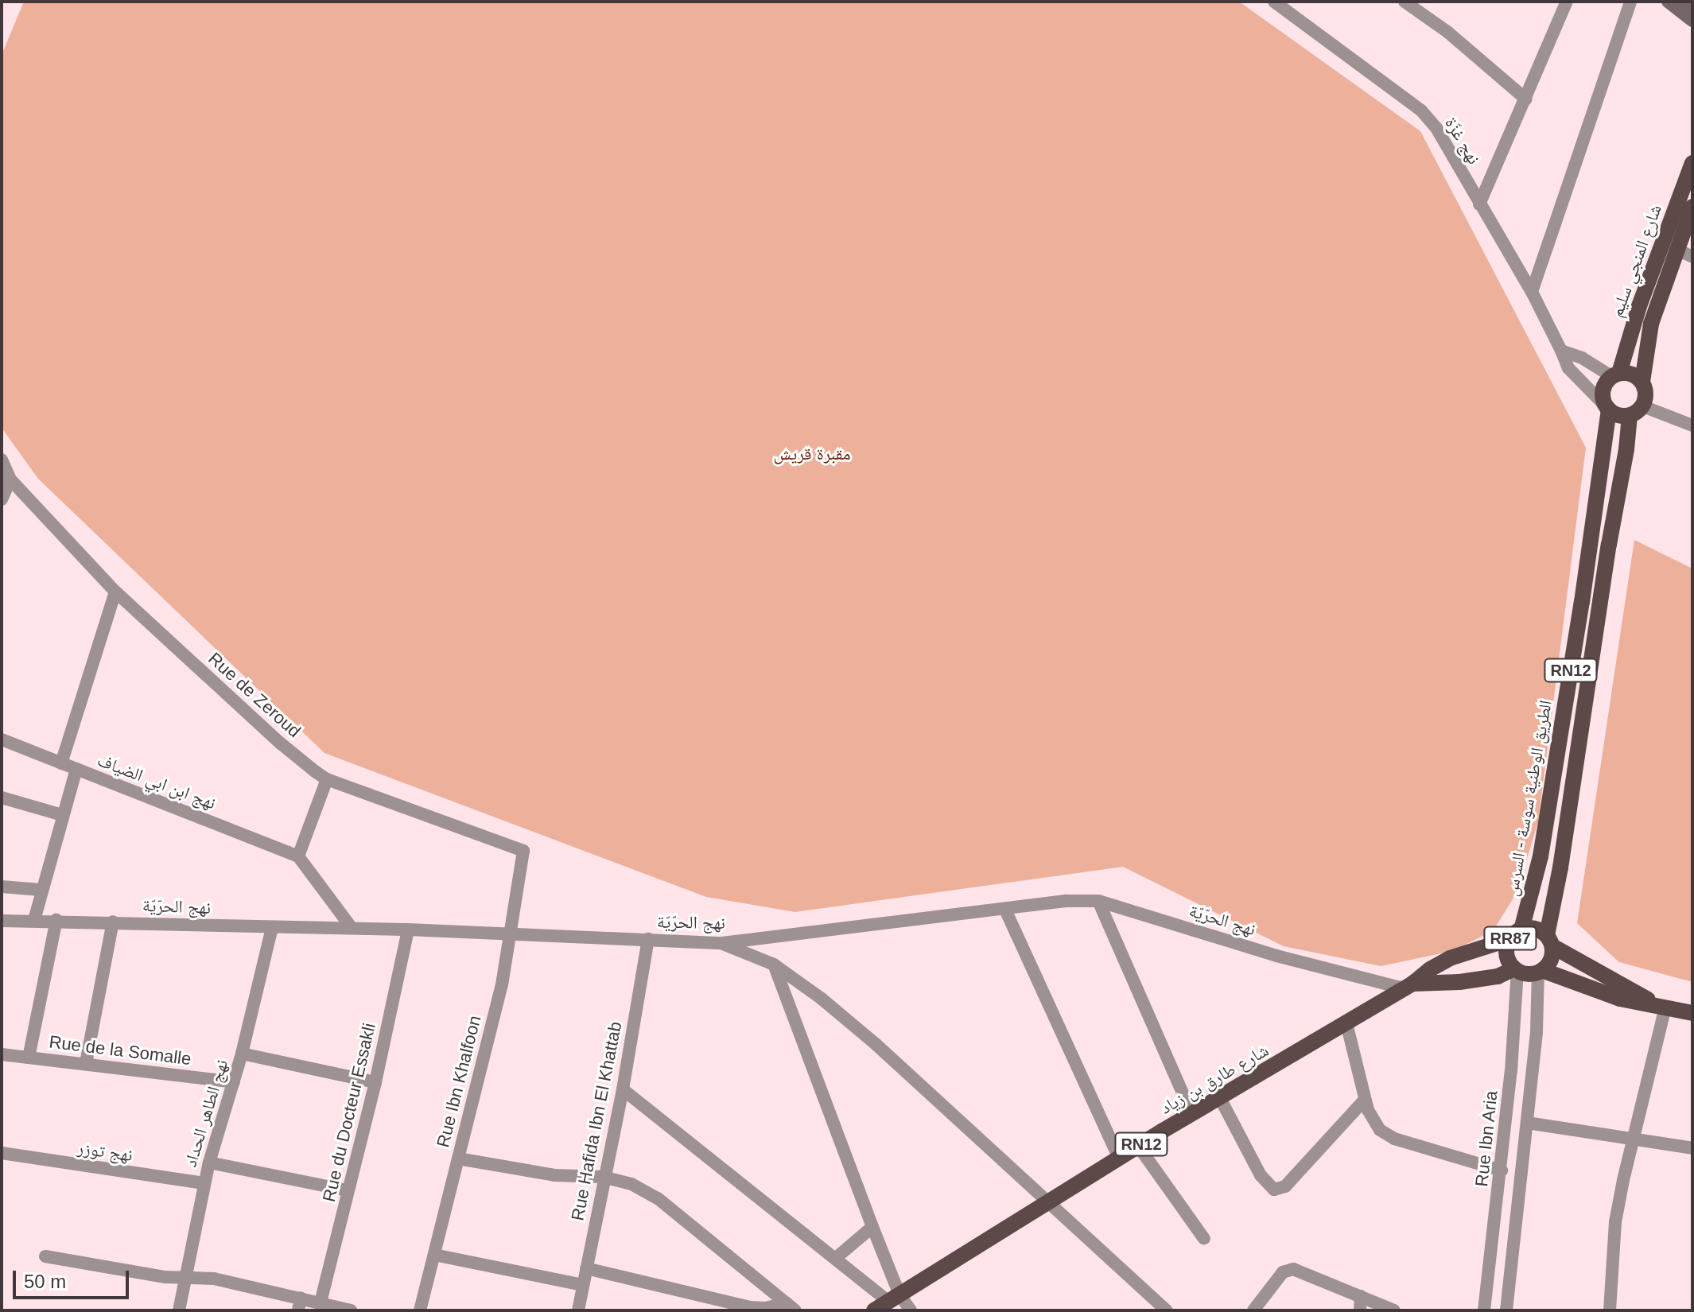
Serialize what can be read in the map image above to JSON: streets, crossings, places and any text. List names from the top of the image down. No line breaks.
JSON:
{"streets":{"main road":["شارع المنجي سليم","RN12","الطريق الوطنية سوسة - السرس","RR87","شارع طارق بن زياد"],"street":["نهج غزّة","Rue de Zeroud","نهج ابن ابي الضياف","نهج الحرّيّة","Rue de la Somalle","Rue Ibn Khalfoon","Rue du Docteur Essakli","نهج الطاهر الحداد","Rue Hafida Ibn El Khattab","Rue Ibn Aria","نهج توزر"]},"crossings":[["نهج غزّة","شارع المنجي سليم"],["نهج غزّة","RN12"],["نهج غزّة","الطريق الوطنية سوسة - السرس"],["شارع المنجي سليم","RN12"],["شارع المنجي سليم","الطريق الوطنية سوسة - السرس"],["RN12","الطريق الوطنية سوسة - السرس"],["RN12","RR87"],["RN12","شارع طارق بن زياد"],["RN12","Rue Ibn Aria"],["Rue de Zeroud","Rue Ibn Khalfoon"],["الطريق الوطنية سوسة - السرس","RR87"],["الطريق الوطنية سوسة - السرس","شارع طارق بن زياد"],["الطريق الوطنية سوسة - السرس","Rue Ibn Aria"],["نهج الحرّيّة","شارع طارق بن زياد"],["نهج الحرّيّة","Rue Ibn Khalfoon"],["نهج الحرّيّة","Rue du Docteur Essakli"],["نهج الحرّيّة","نهج الطاهر الحداد"],["نهج الحرّيّة","Rue Hafida Ibn El Khattab"],["RR87","شارع طارق بن زياد"],["RR87","Rue Ibn Aria"],["Rue de la Somalle","نهج الطاهر الحداد"],["شارع طارق بن زياد","Rue Ibn Aria"],["نهج الطاهر الحداد","نهج توزر"]],"parks":["مقبرة قريش"],"scale_bar":"50 m"}
